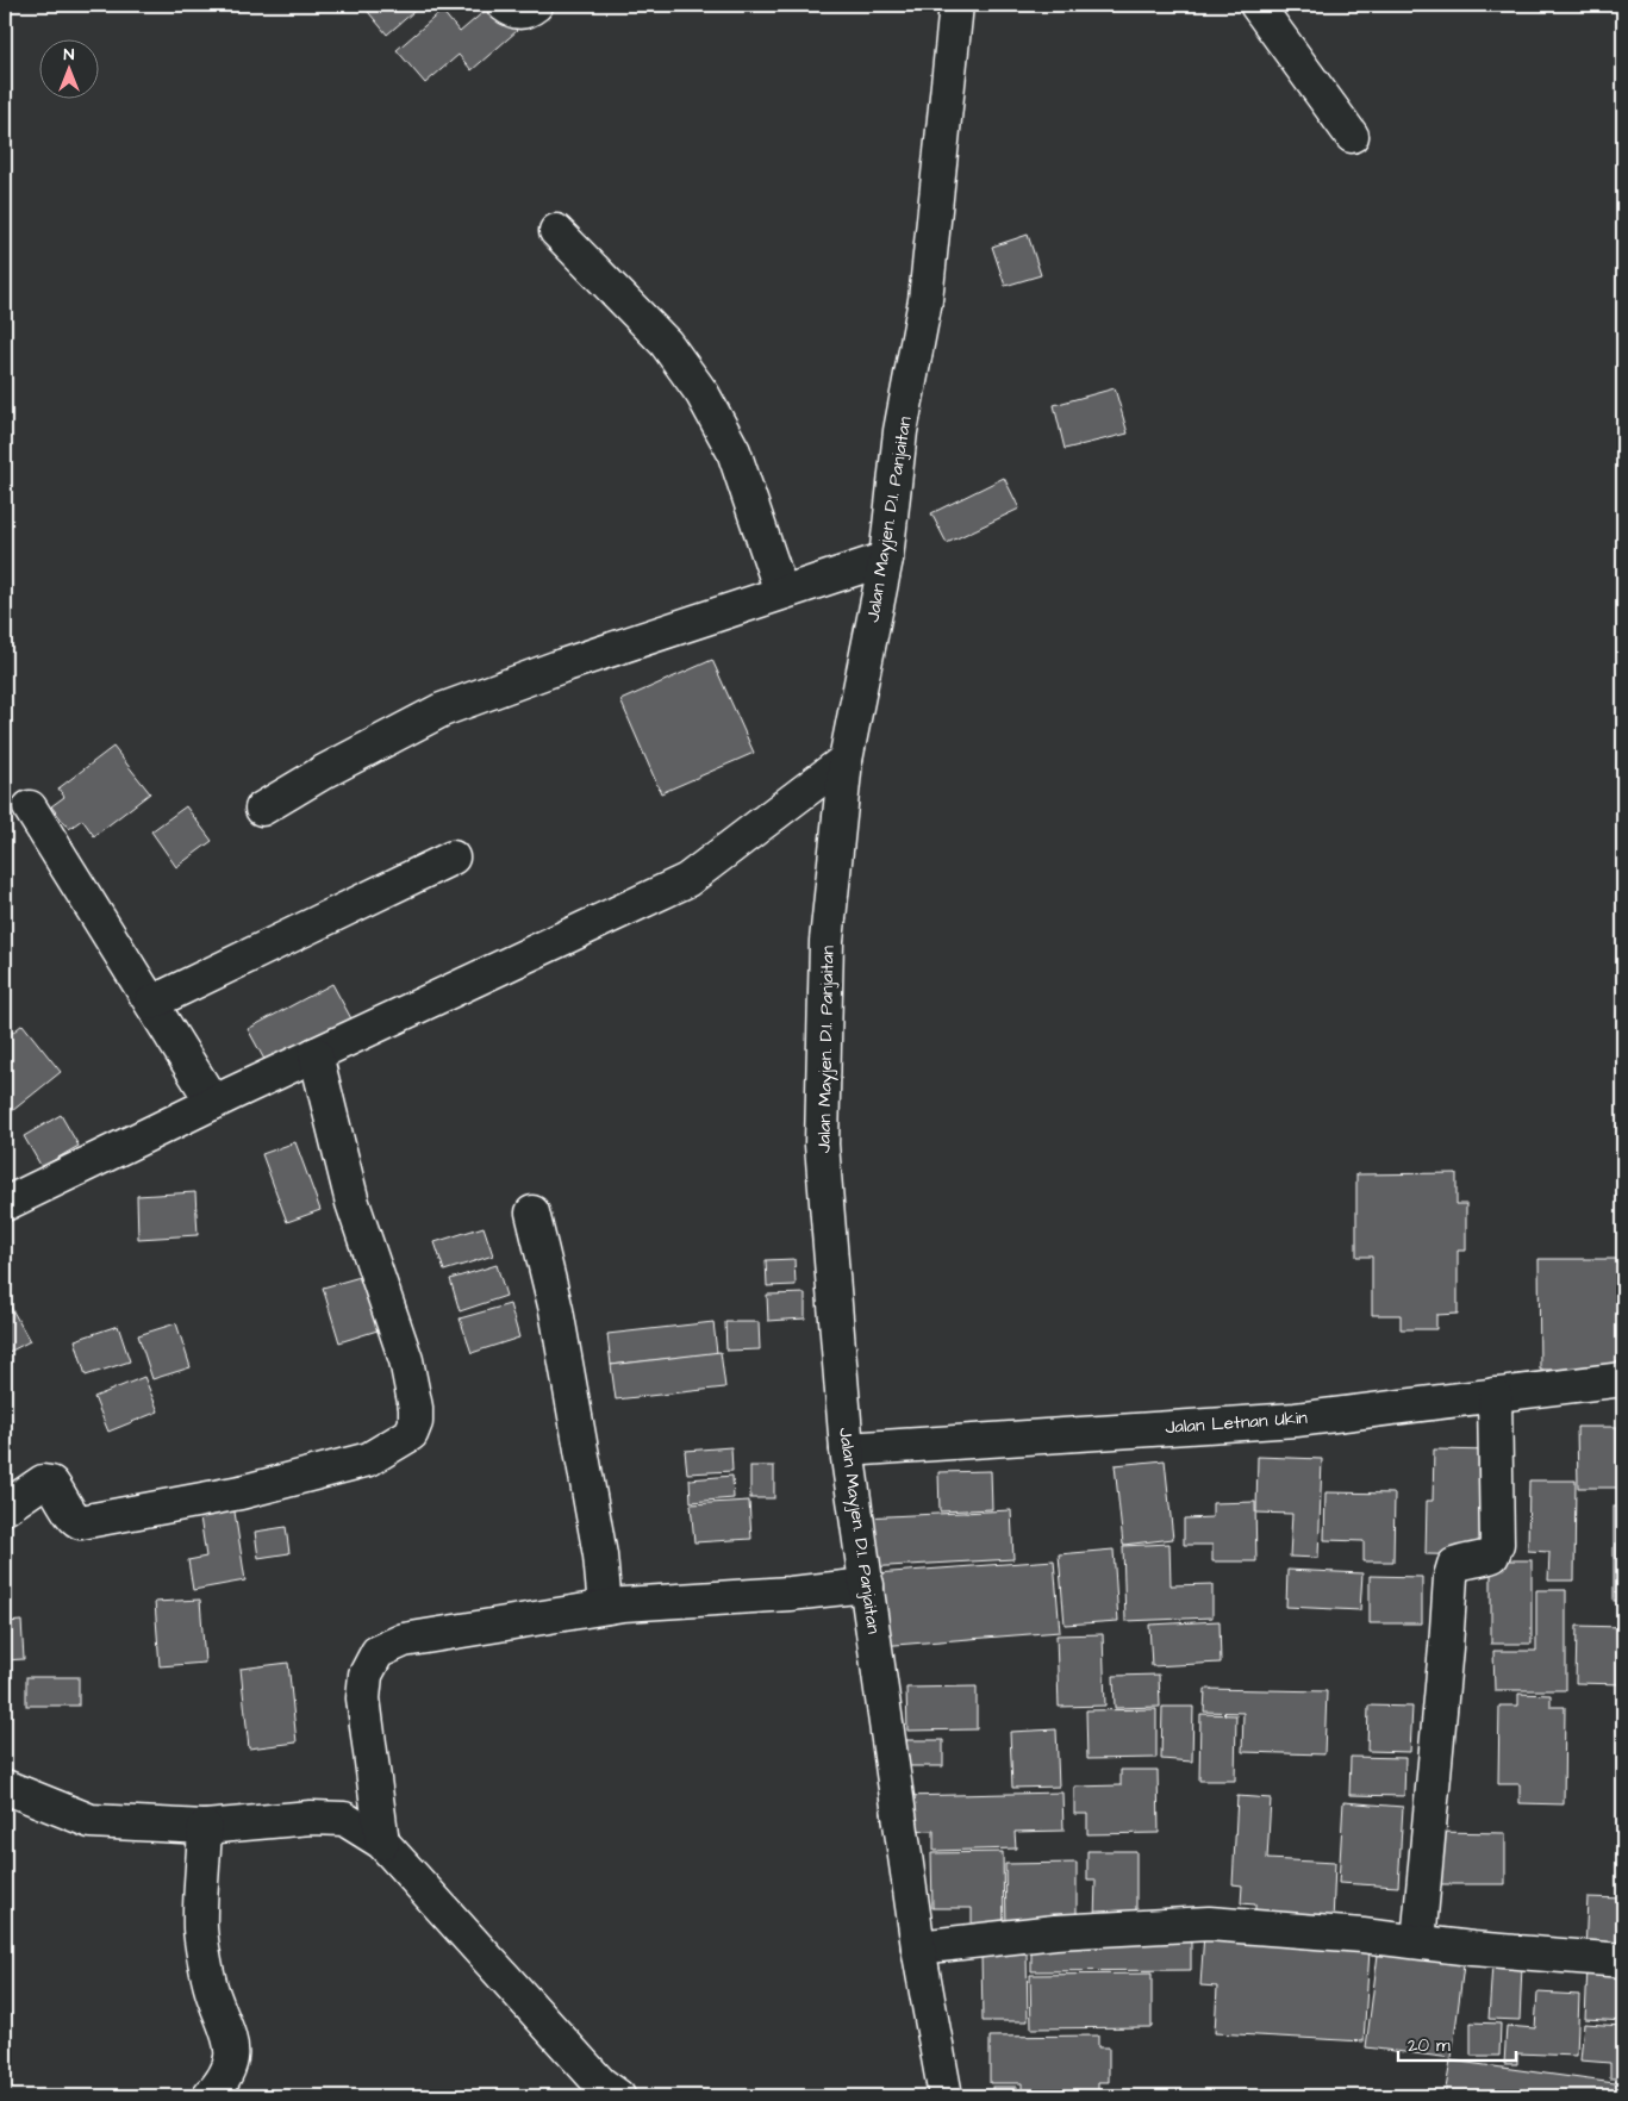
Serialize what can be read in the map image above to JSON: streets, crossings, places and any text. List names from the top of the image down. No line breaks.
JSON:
{"streets":{"street":["Jalan Mayjen. D.I. Panjaitan","Jalan Letnan Ukin"]},"crossings":[["Jalan Mayjen. D.I. Panjaitan","Jalan Letnan Ukin"]],"scale_bar":"20 m","north":"top"}
